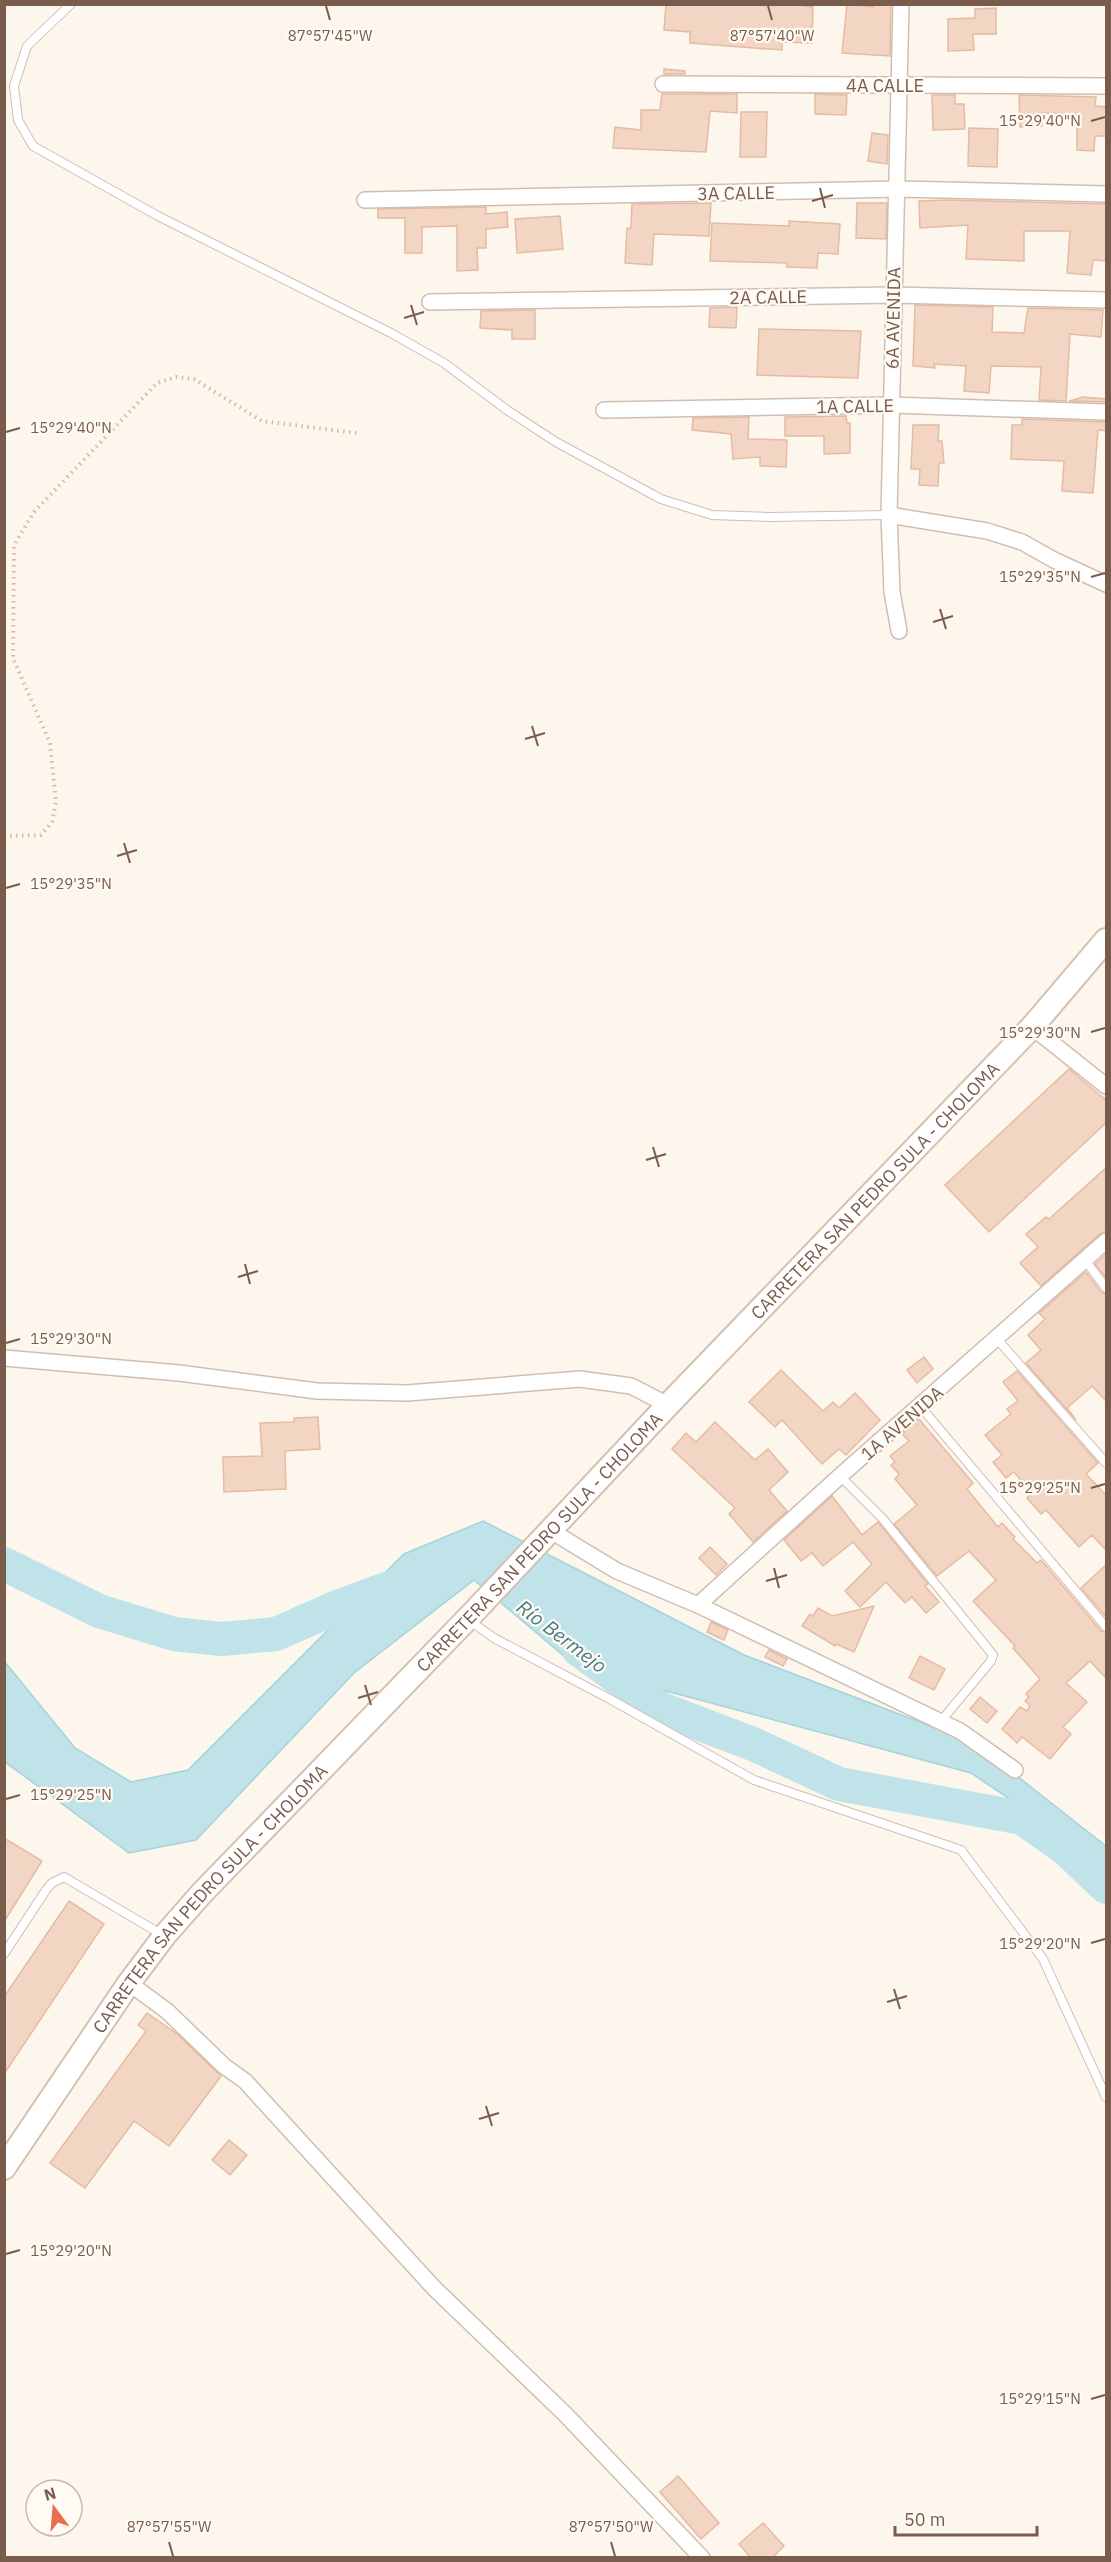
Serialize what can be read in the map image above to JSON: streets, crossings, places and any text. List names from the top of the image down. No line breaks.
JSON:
{"streets":{"main road":["CARRETERA SAN PEDRO SULA - CHOLOMA"],"street":["4A CALLE","3A CALLE","2A CALLE","6A AVENIDA","1A CALLE","1A AVENIDA"]},"crossings":[["4A CALLE","6A AVENIDA"],["3A CALLE","6A AVENIDA"],["2A CALLE","6A AVENIDA"],["6A AVENIDA","1A CALLE"]],"water":["Río Bermejo"],"scale_bar":"50 m","north":"top","coordinates":["87°57'45\"W","87°57'40\"W","15°29'40\"N","15°29'35\"N","15°29'30\"N","15°29'25\"N","15°29'20\"N","15°29'15\"N","87°57'55\"W","87°57'50\"W"]}
